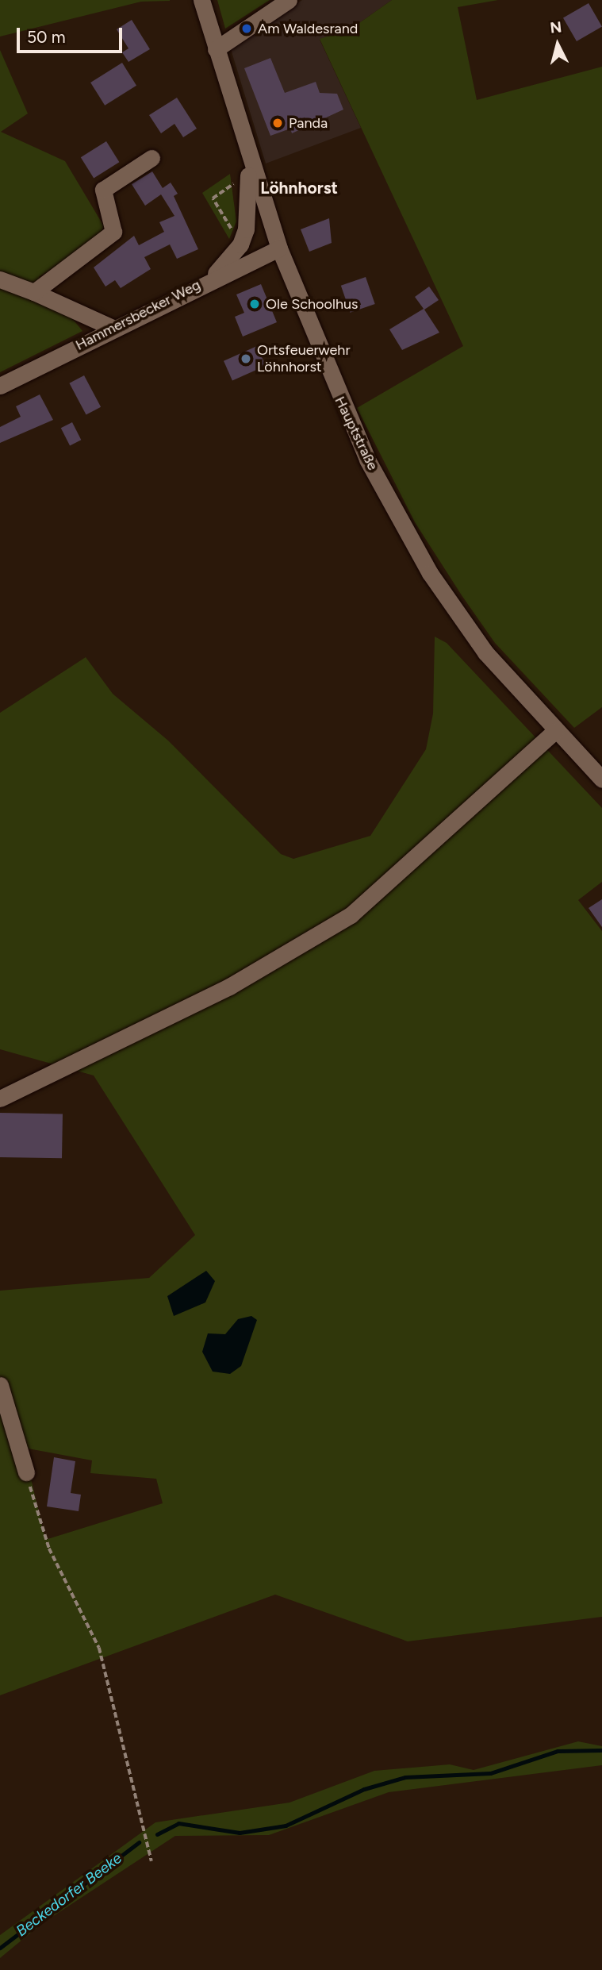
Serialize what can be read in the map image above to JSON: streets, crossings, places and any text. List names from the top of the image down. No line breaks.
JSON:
{"streets":{"street":["Hammersbecker Weg","Hauptstraße"]},"crossings":[["Hammersbecker Weg","Hauptstraße"]],"districts":["Löhnhorst"],"water":["Beckedorfer Beeke"],"places":["Am Waldesrand","Panda","Ole Schoolhus","Ortsfeuerwehr Löhnhorst"],"scale_bar":"50 m","north":"top"}
